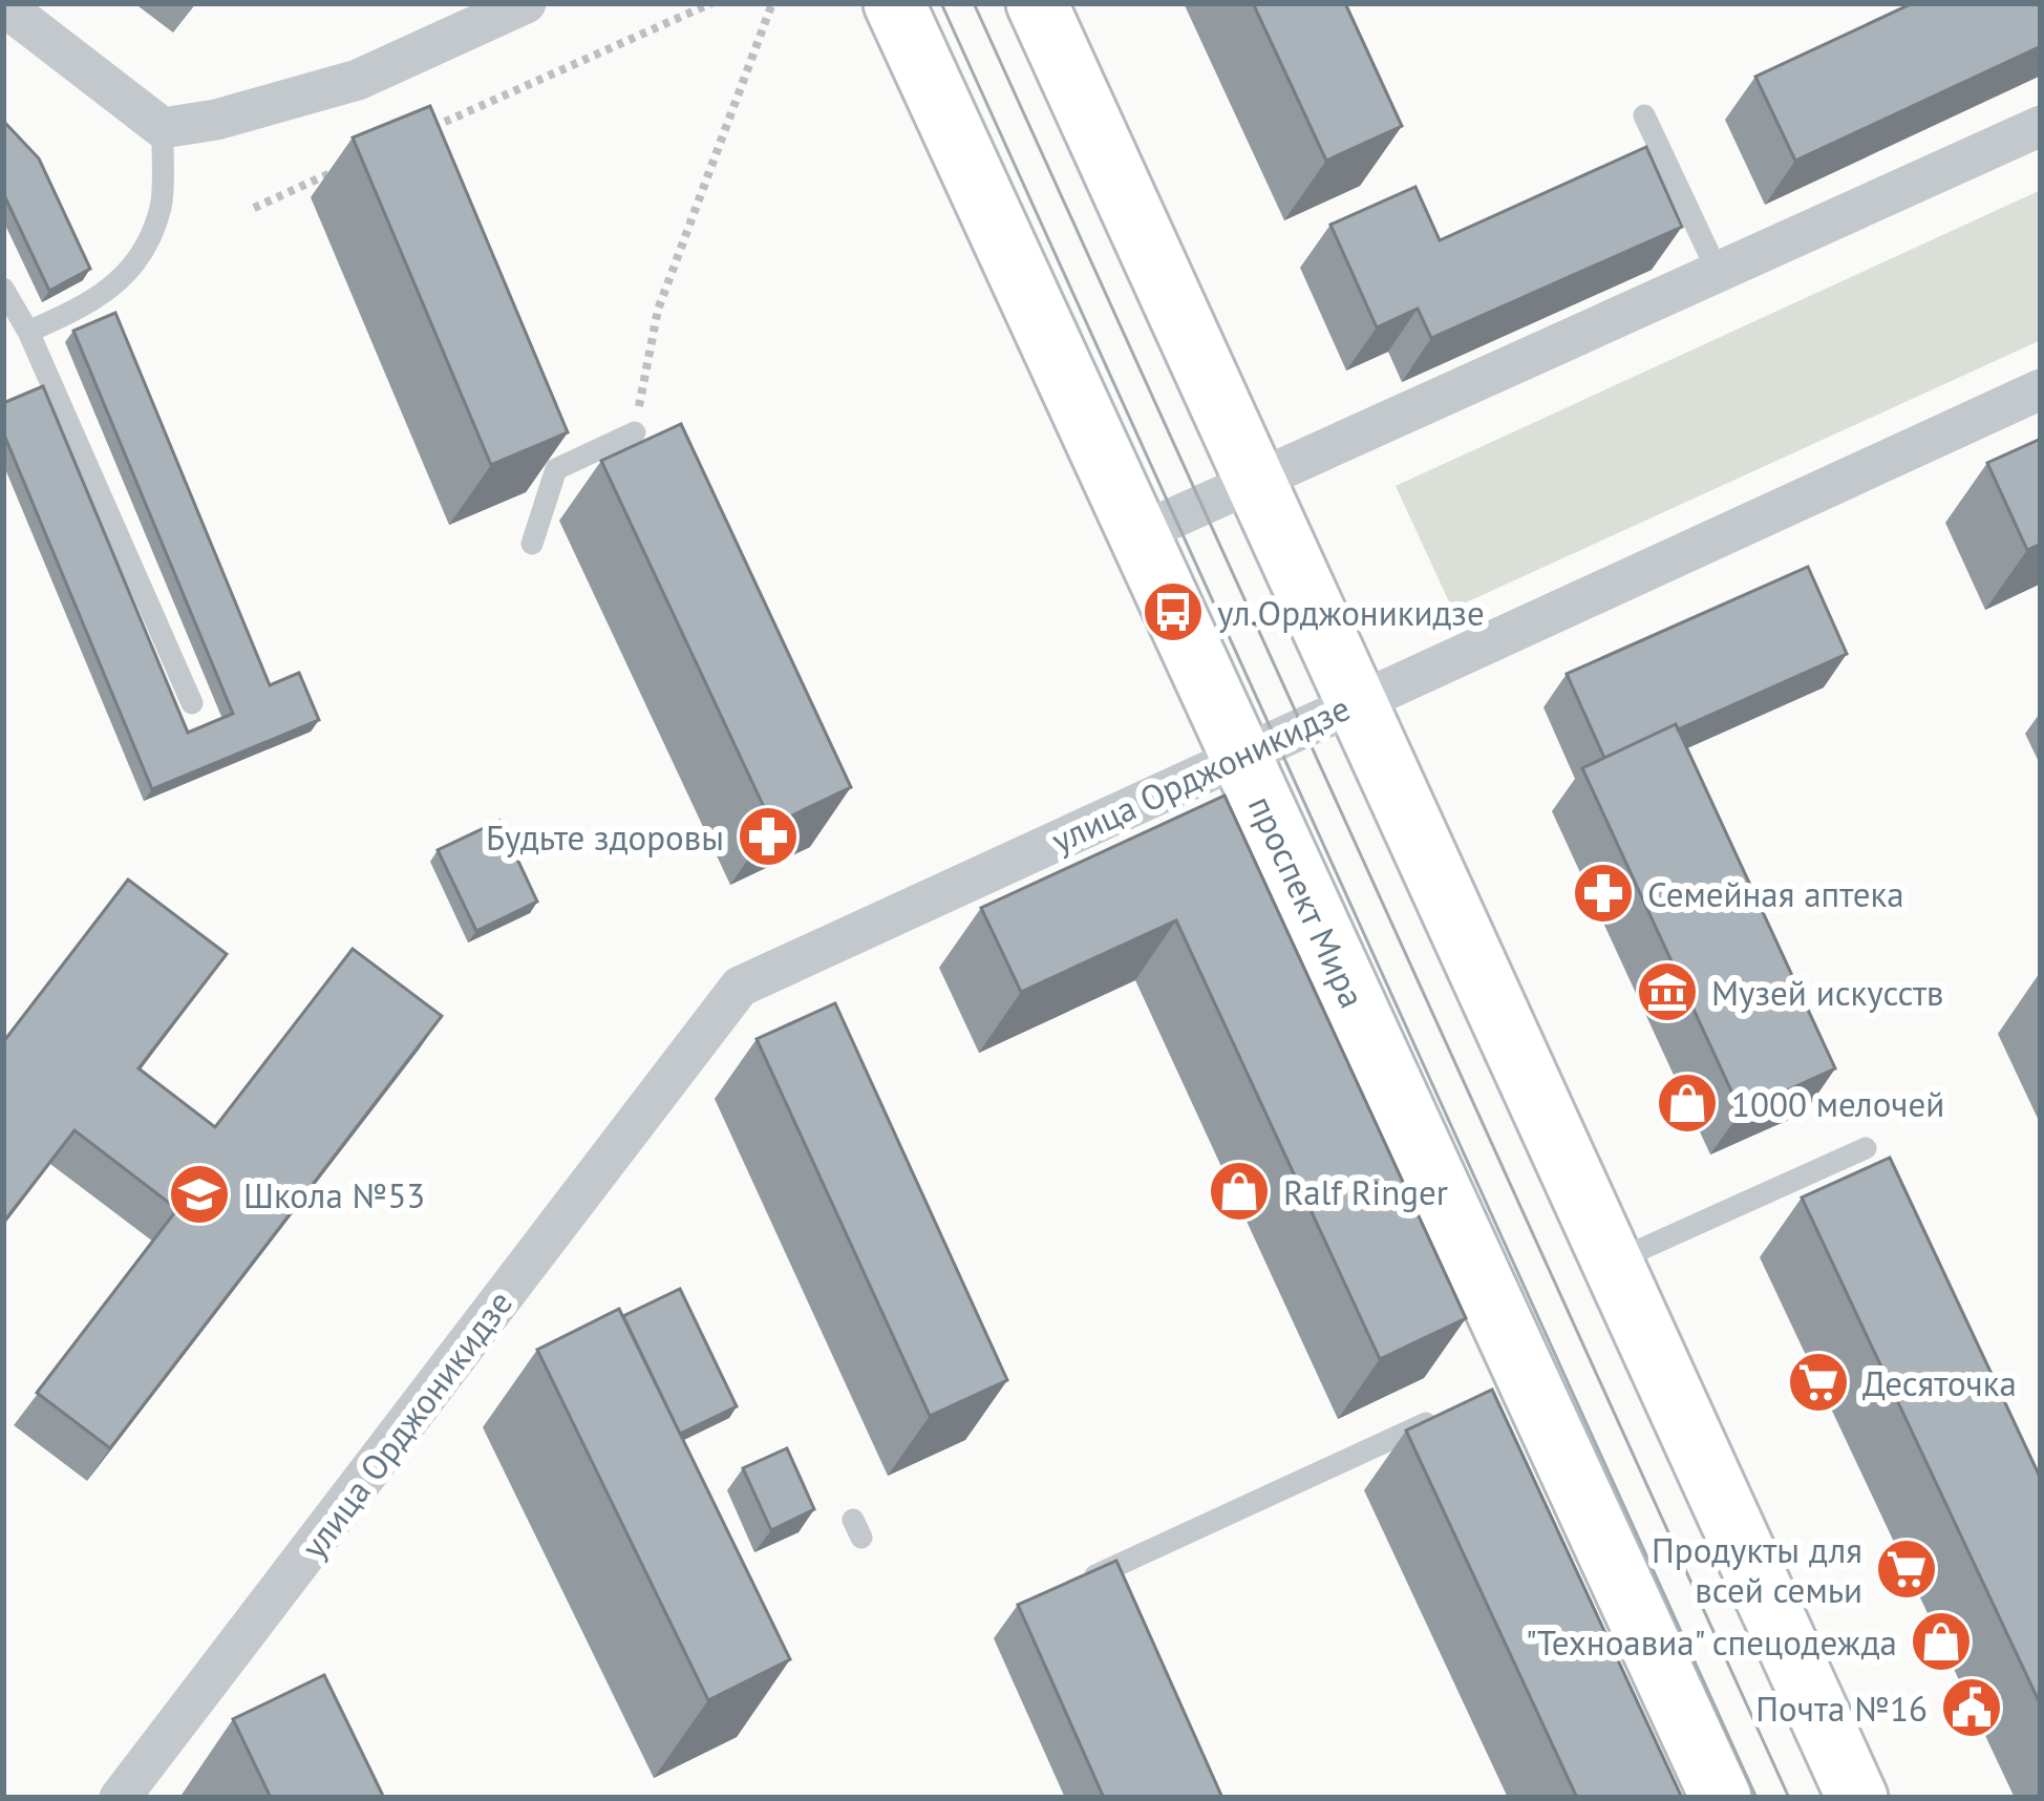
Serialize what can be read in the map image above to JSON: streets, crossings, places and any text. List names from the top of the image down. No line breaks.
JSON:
{"streets":{"main road":["проспект Мира"],"street":["улица Орджоникидзе"]},"crossings":[["улица Орджоникидзе","проспект Мира"]],"places":{"bus stop":["ул.Орджоникидзе"],"pharmacy":["Будьте здоровы","Семейная аптека"],"museum":["Музей искусств"],"shop":["1000 мелочей","Ralf Ringer","\"Техноавиа\" спецодежда"],"school or university":["Школа №53"],"supermarket":["Десяточка","Продукты для всей семьи"],"public building":["Почта №16"]}}
